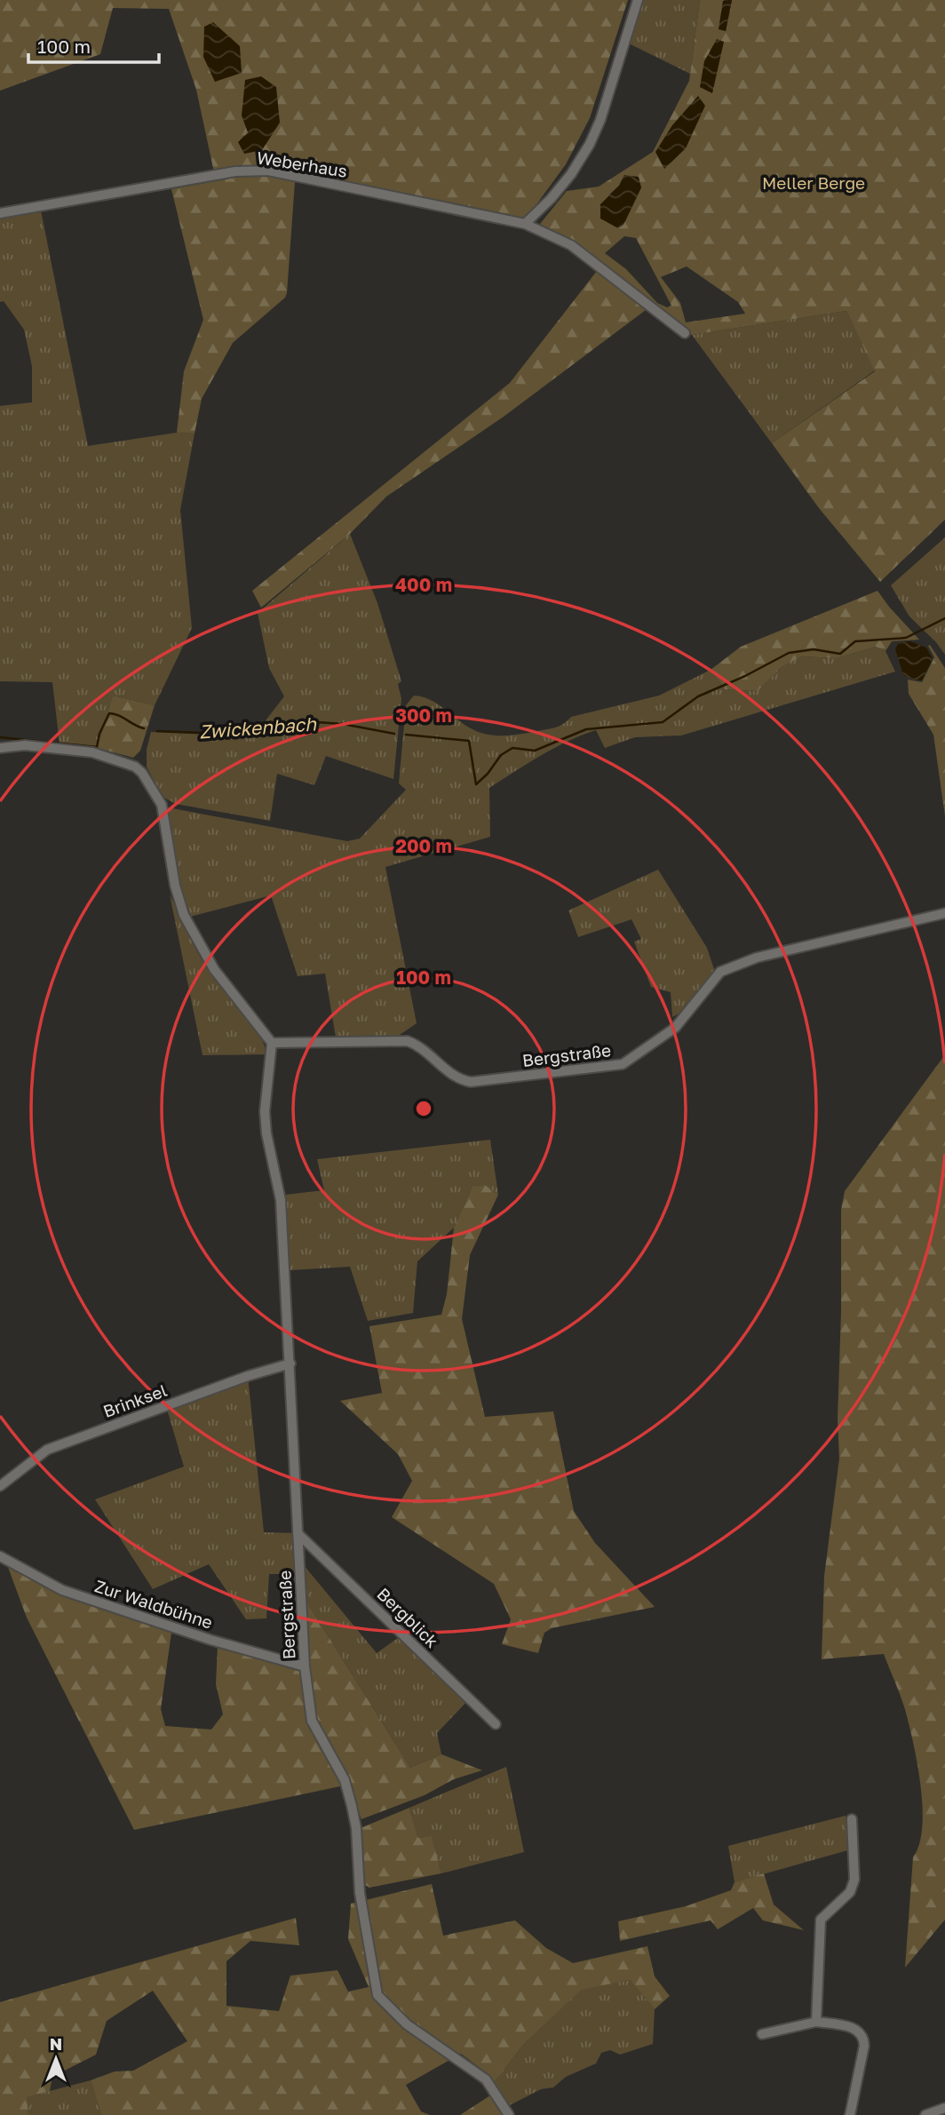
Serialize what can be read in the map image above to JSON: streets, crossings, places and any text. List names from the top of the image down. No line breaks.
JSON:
{"streets":{"street":["Weberhaus","Bergstraße","Brinksel","Zur Waldbühne","Bergblick"]},"crossings":[["Bergstraße","Brinksel"],["Bergstraße","Zur Waldbühne"],["Bergstraße","Bergblick"]],"water":["Zwickenbach"],"parks":["Meller Berge"],"scale_bar":"100 m","north":"top","rings":["400 m","300 m","200 m","100 m"]}
